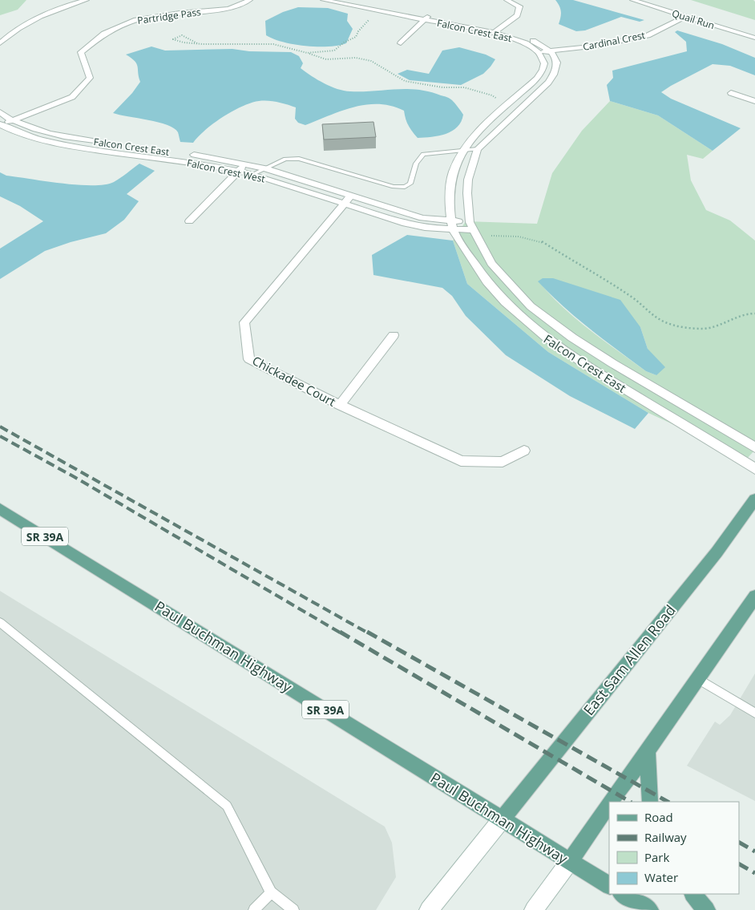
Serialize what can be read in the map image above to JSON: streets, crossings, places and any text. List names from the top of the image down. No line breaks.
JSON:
{"streets":{"main road":["SR 39A","Paul Buchman Highway","East Sam Allen Road"],"street":["Partridge Pass","Quail Run","Falcon Crest East","Cardinal Crest","Falcon Crest West","Chickadee Court"]},"crossings":[["Partridge Pass","Falcon Crest East"],["Partridge Pass","Falcon Crest West"],["Quail Run","Cardinal Crest"],["Falcon Crest East","Cardinal Crest"],["Falcon Crest East","Falcon Crest West"],["Falcon Crest East","Chickadee Court"],["Falcon Crest West","Chickadee Court"],["Paul Buchman Highway","East Sam Allen Road"]],"legend":["Road","Railway","Park","Water"]}
